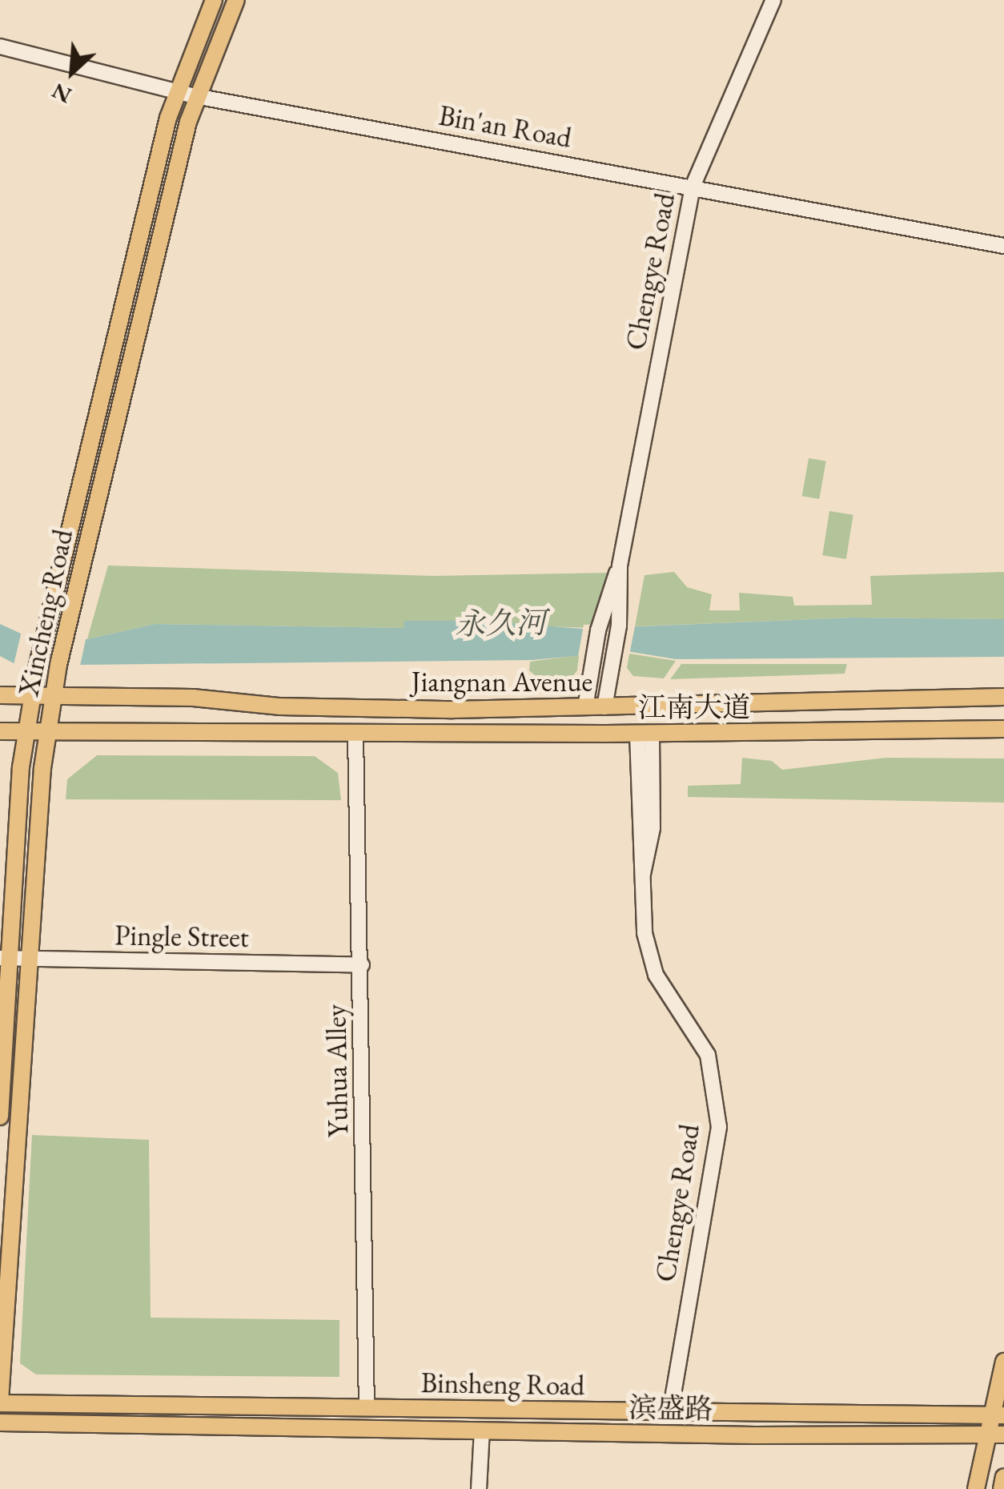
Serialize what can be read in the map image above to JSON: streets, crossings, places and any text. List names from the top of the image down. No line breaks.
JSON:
{"streets":{"main road":["Xincheng Road","Jiangnan Avenue","江南大道","Binsheng Road","滨盛路"],"street":["Bin'an Road","Chengye Road","Pingle Street","Yuhua Alley"]},"crossings":[["Bin'an Road","Chengye Road"],["Bin'an Road","Xincheng Road"],["Chengye Road","Jiangnan Avenue"],["Chengye Road","江南大道"],["Chengye Road","Binsheng Road"],["Xincheng Road","Jiangnan Avenue"],["Xincheng Road","江南大道"],["Xincheng Road","Pingle Street"],["Xincheng Road","Binsheng Road"],["江南大道","Yuhua Alley"],["Pingle Street","Yuhua Alley"],["Yuhua Alley","Binsheng Road"]],"water":["永久河"],"north":"bottom left"}
